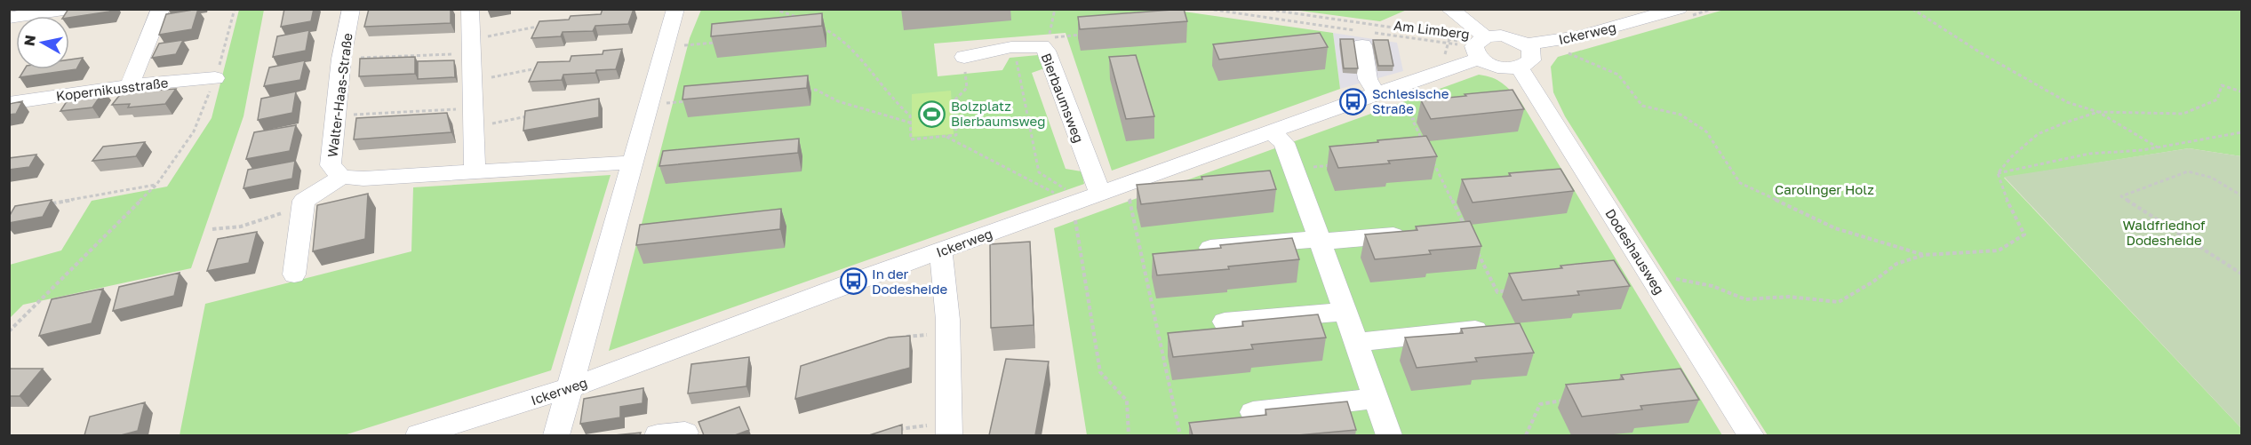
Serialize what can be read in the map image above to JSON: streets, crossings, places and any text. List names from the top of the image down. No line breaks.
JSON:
{"streets":{"street":["Ickerweg","Kopernikusstraße","Walter-Haas-Straße","Bierbaumsweg","Dodeshausweg"],"path":["Am Limberg"]},"crossings":[["Am Limberg","Ickerweg"],["Ickerweg","Bierbaumsweg"]],"parks":["Carolinger Holz","Waldfriedhof Dodesheide"],"places":{"bus stop":["Schlesische Straße","In der Dodesheide"],"sports":["Bolzplatz Bierbaumsweg"]},"north":"left"}
